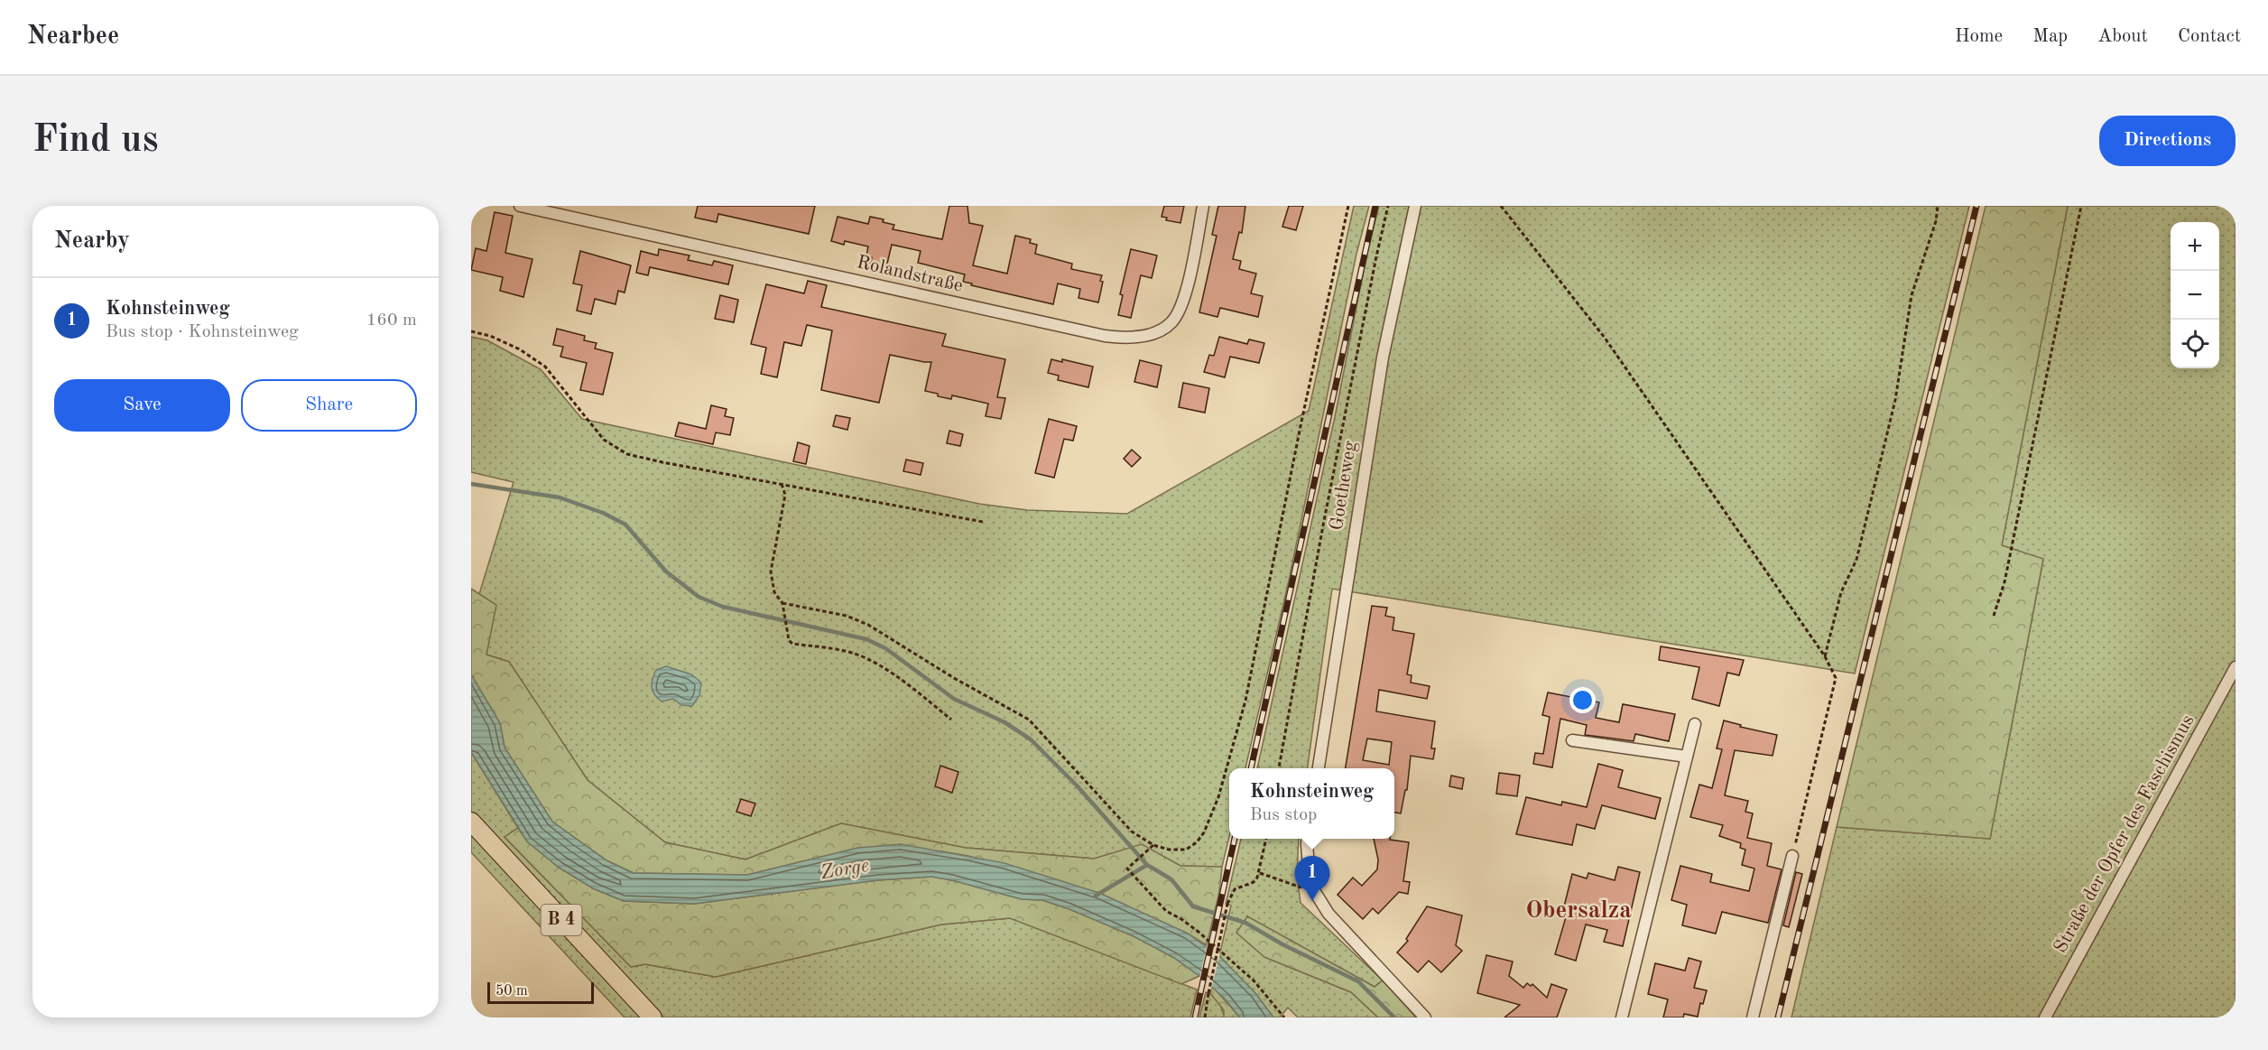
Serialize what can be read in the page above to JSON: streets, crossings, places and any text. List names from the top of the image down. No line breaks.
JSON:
{"streets":{"main road":["B 4"],"street":["Rolandstraße","Goetheweg","Straße der Opfer des Faschismus"]},"districts":["Obersalza"],"water":["Zorge"],"scale_bar":"50 m","page":{"header":"Nearbee","nav":["Home","Map","About","Contact"],"buttons":["Directions",["Save","Share"]],"title":"Find us","heading":"Nearby","map_buttons":["+","−"],"list":[{"mark":"1","name":"Kohnsteinweg","note":"Bus stop · Kohnsteinweg","value":"160 m"}],"popup":["Kohnsteinweg","Bus stop"],"pins":"1","scale":"50 m"}}
